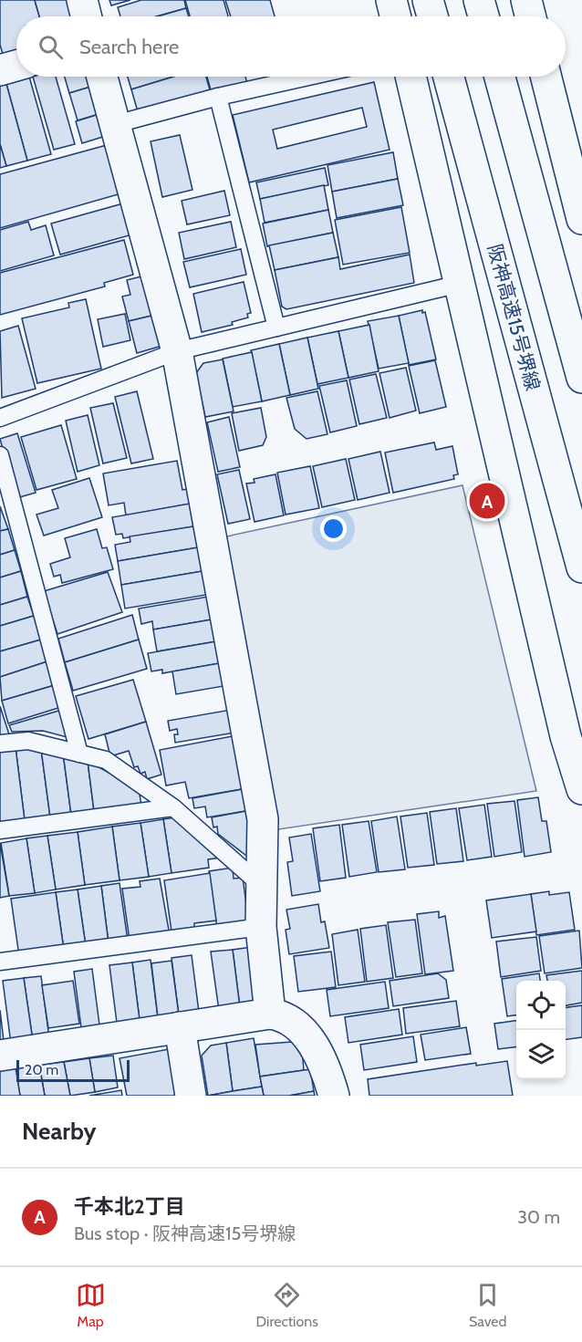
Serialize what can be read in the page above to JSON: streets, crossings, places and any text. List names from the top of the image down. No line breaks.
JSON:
{"streets":{"main road":["阪神高速15号堺線"]},"scale_bar":"20 m","page":{"search":"Search here","pins":"A","scale":"20 m","heading":"Nearby","list":[{"mark":"A","name":"千本北2丁目","note":"Bus stop · 阪神高速15号堺線","value":"30 m"}],"nav":["Map","Directions","Saved"]}}
